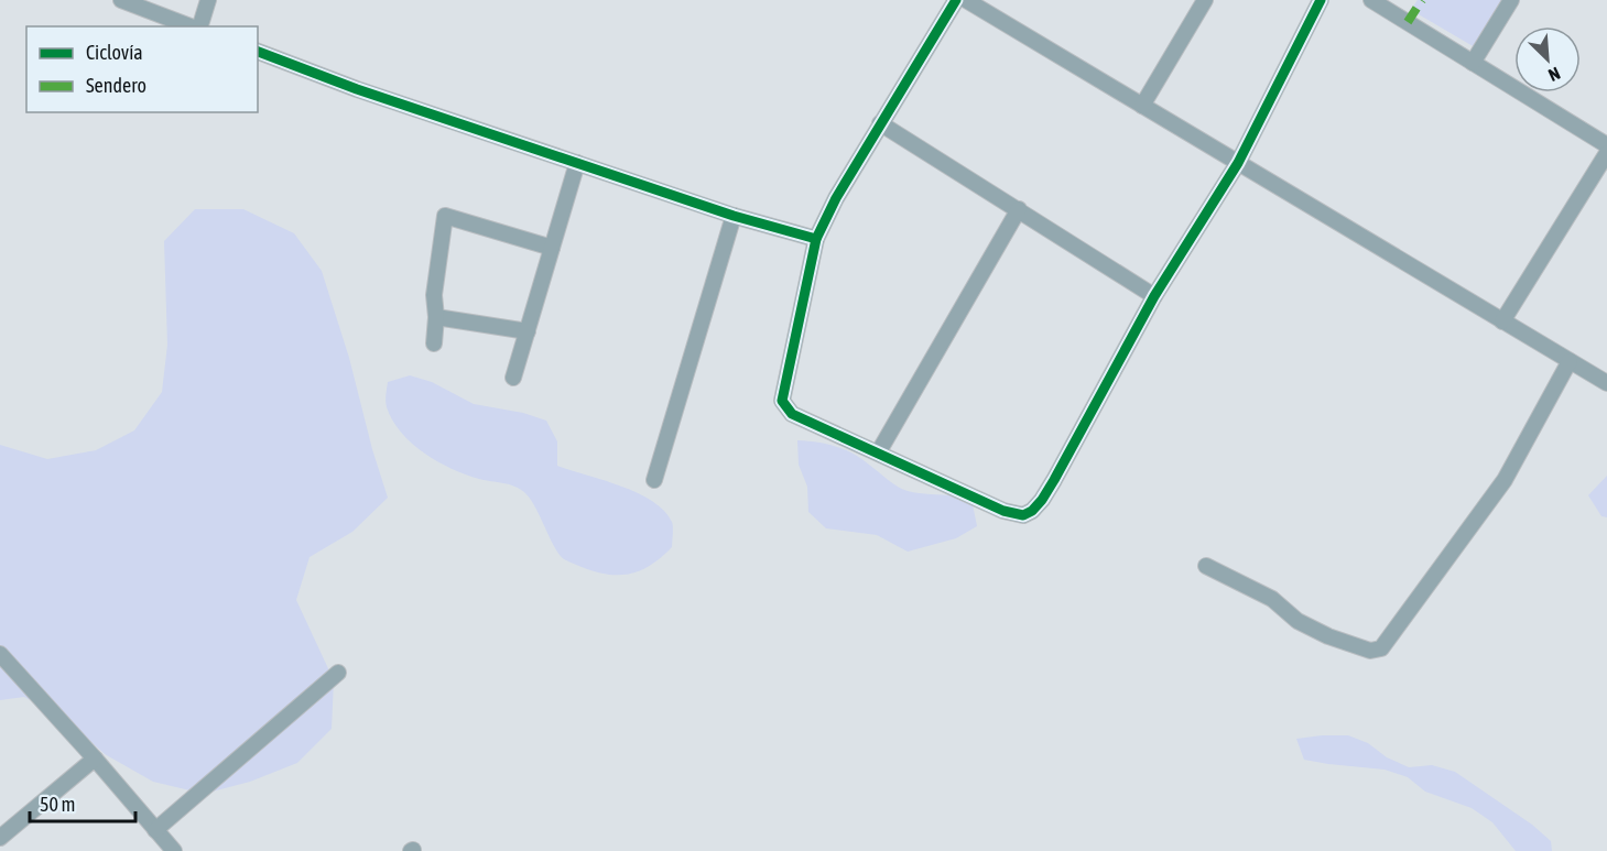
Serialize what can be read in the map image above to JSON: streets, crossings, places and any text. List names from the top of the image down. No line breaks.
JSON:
{"legend":["Ciclovía","Sendero"],"scale_bar":"50 m","north":"bottom right"}
